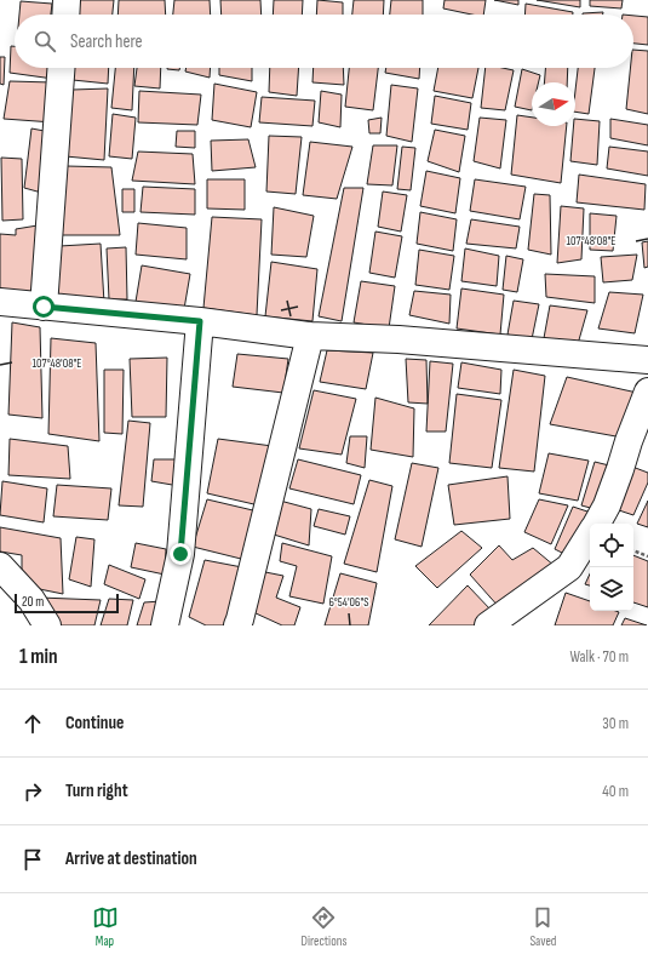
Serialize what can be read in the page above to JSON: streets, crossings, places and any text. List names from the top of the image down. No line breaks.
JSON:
{"scale_bar":"20 m","north":"right","page":{"search":"Search here","scale":"20 m","heading":["1 min","Walk · 70 m"],"list":[["Continue","30 m"],["Turn right","40 m"],"Arrive at destination"],"nav":["Map","Directions","Saved"]},"coordinates":["107°48'08\"E","6°54'06\"S"]}
